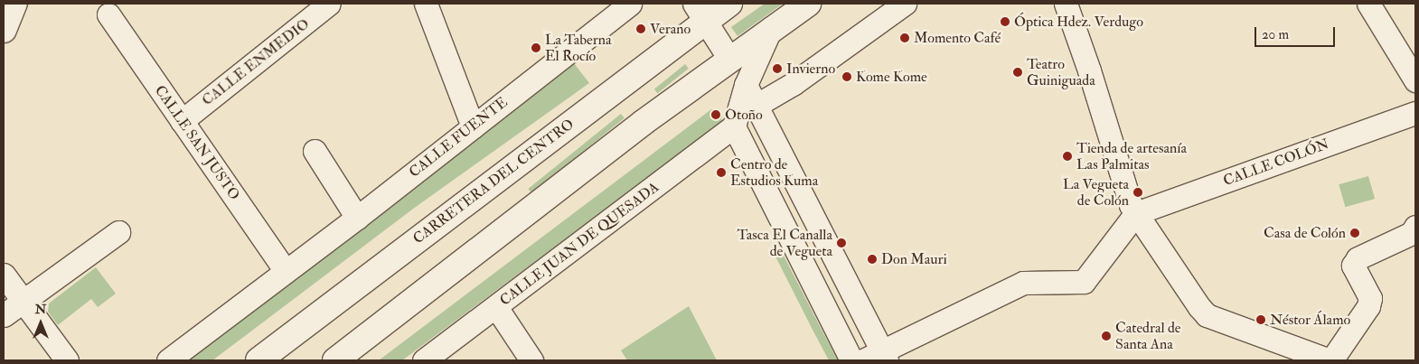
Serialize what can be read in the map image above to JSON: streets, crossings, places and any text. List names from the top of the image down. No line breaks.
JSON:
{"streets":{"main road":["CARRETERA DEL CENTRO"],"street":["CALLE ENMEDIO","CALLE FUENTE","CALLE SAN JUSTO","CALLE COLÓN","CALLE JUAN DE QUESADA"]},"crossings":[["CALLE ENMEDIO","CALLE SAN JUSTO"],["CALLE FUENTE","CALLE SAN JUSTO"]],"places":["Óptica Hdez. Verdugo","Verano","Momento Café","La Taberna El Rocío","Invierno","Teatro Guiniguada","Kome Kome","Otoño","Tienda de artesanía Las Palmitas","Centro de Estudios Kuma","La Vegueta de Colón","Casa de Colón","Tasca El Canalla de Vegueta","Don Mauri","Néstor Álamo","Catedral de Santa Ana"],"scale_bar":"20 m","north":"top"}
